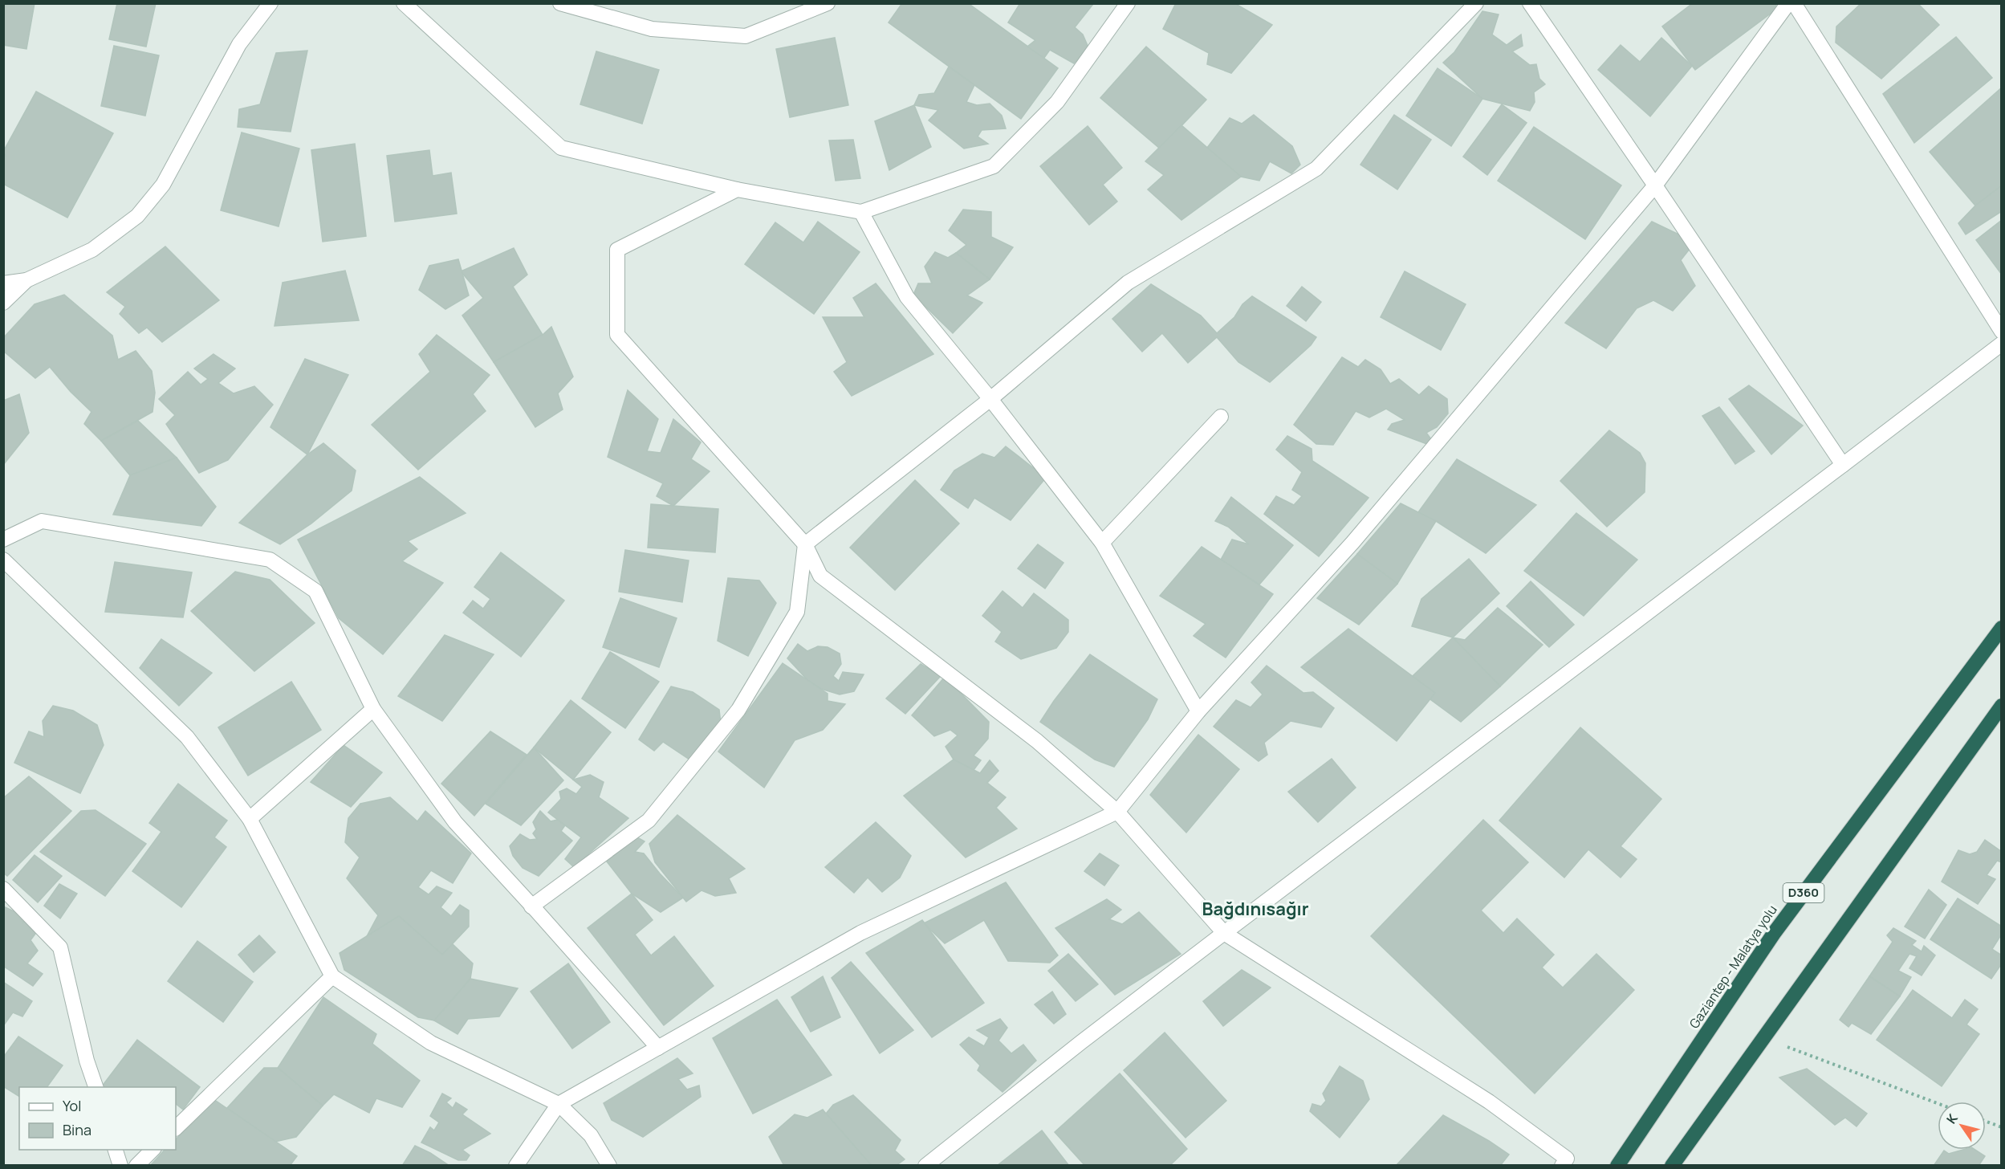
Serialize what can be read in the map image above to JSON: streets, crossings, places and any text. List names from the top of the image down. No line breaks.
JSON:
{"streets":{"highway":["D360","Gaziantep - Malatya yolu"]},"districts":["Bağdınısağır"],"legend":["Yol","Bina"],"north":"top left"}
